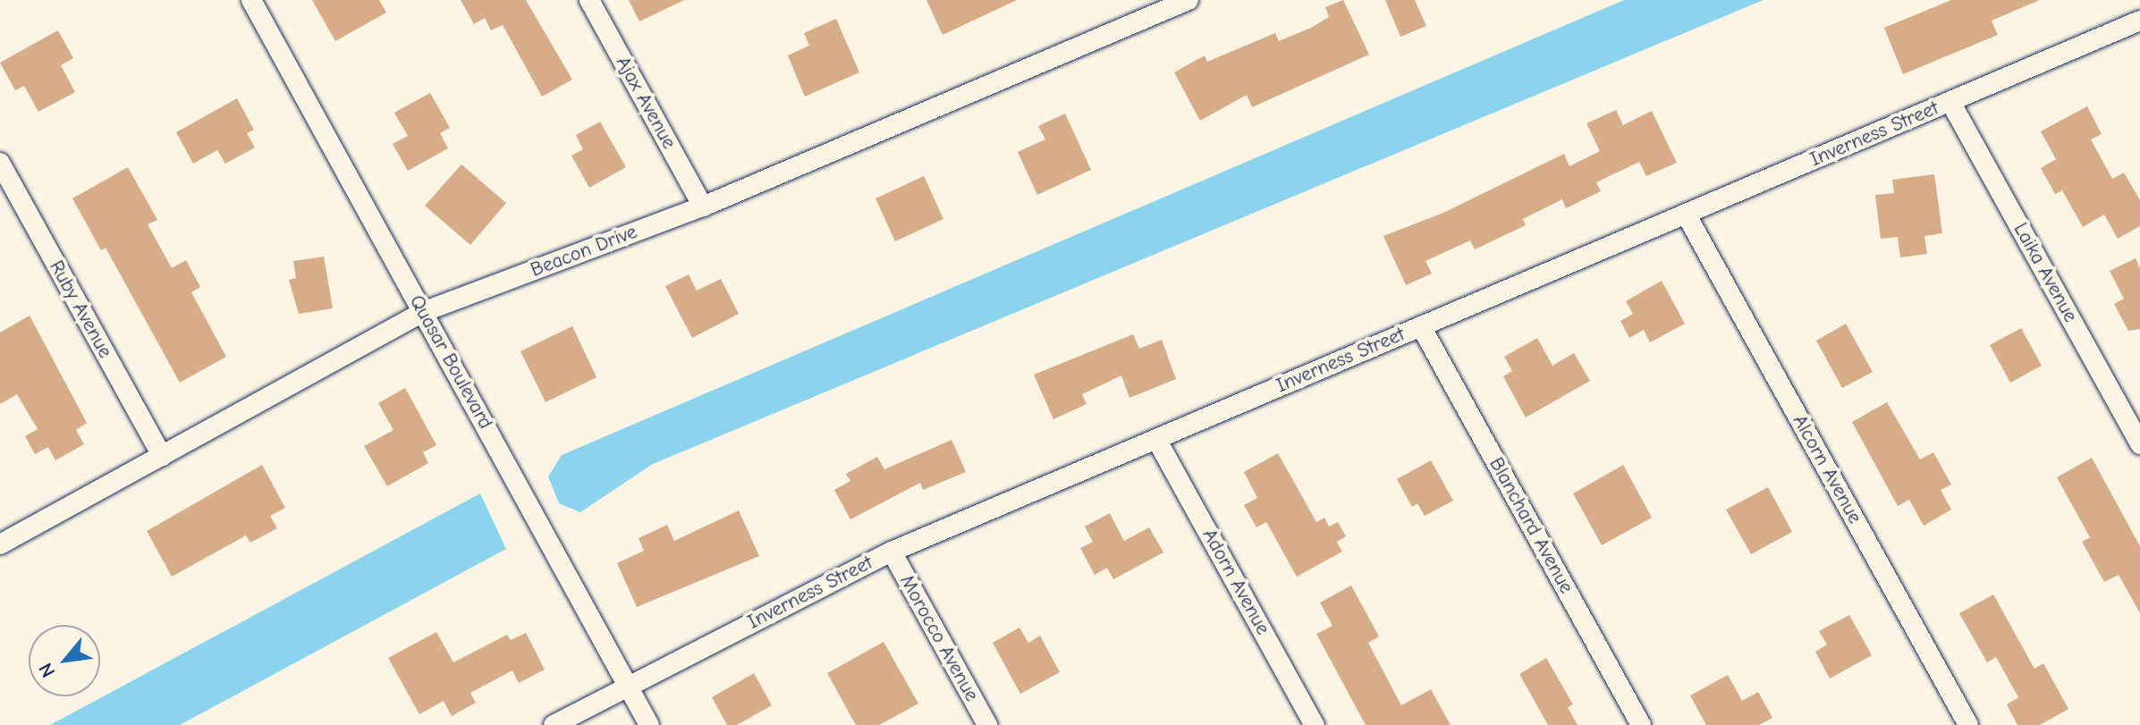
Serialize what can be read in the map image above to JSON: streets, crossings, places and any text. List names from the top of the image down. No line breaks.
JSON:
{"streets":{"street":["Ajax Avenue","Inverness Street","Beacon Drive","Laika Avenue","Ruby Avenue","Quasar Boulevard","Alcorn Avenue","Blanchard Avenue","Adorn Avenue","Morocco Avenue"]},"crossings":[["Ajax Avenue","Beacon Drive"],["Inverness Street","Laika Avenue"],["Inverness Street","Quasar Boulevard"],["Inverness Street","Alcorn Avenue"],["Inverness Street","Blanchard Avenue"],["Inverness Street","Adorn Avenue"],["Inverness Street","Morocco Avenue"],["Beacon Drive","Ruby Avenue"],["Beacon Drive","Quasar Boulevard"]],"north":"bottom left"}
